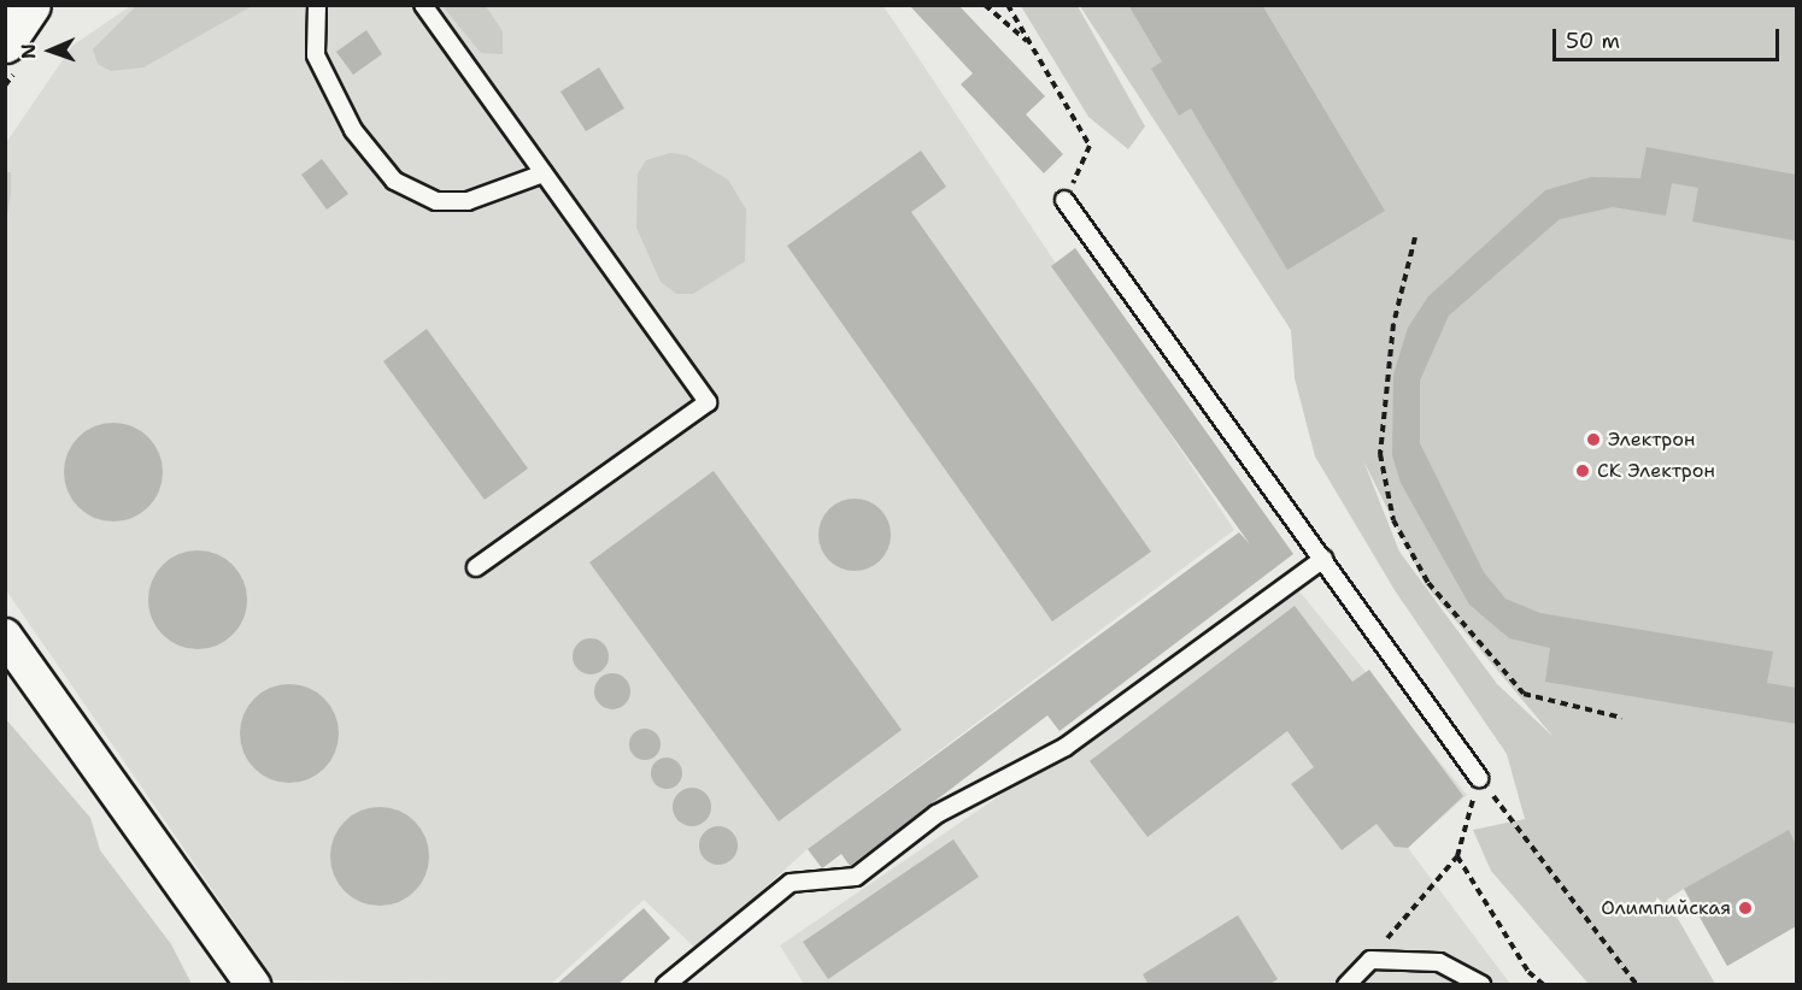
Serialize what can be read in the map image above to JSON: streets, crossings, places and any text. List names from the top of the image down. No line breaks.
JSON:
{"places":["Электрон","СК Электрон","Олимпийская"],"scale_bar":"50 m","north":"left"}
